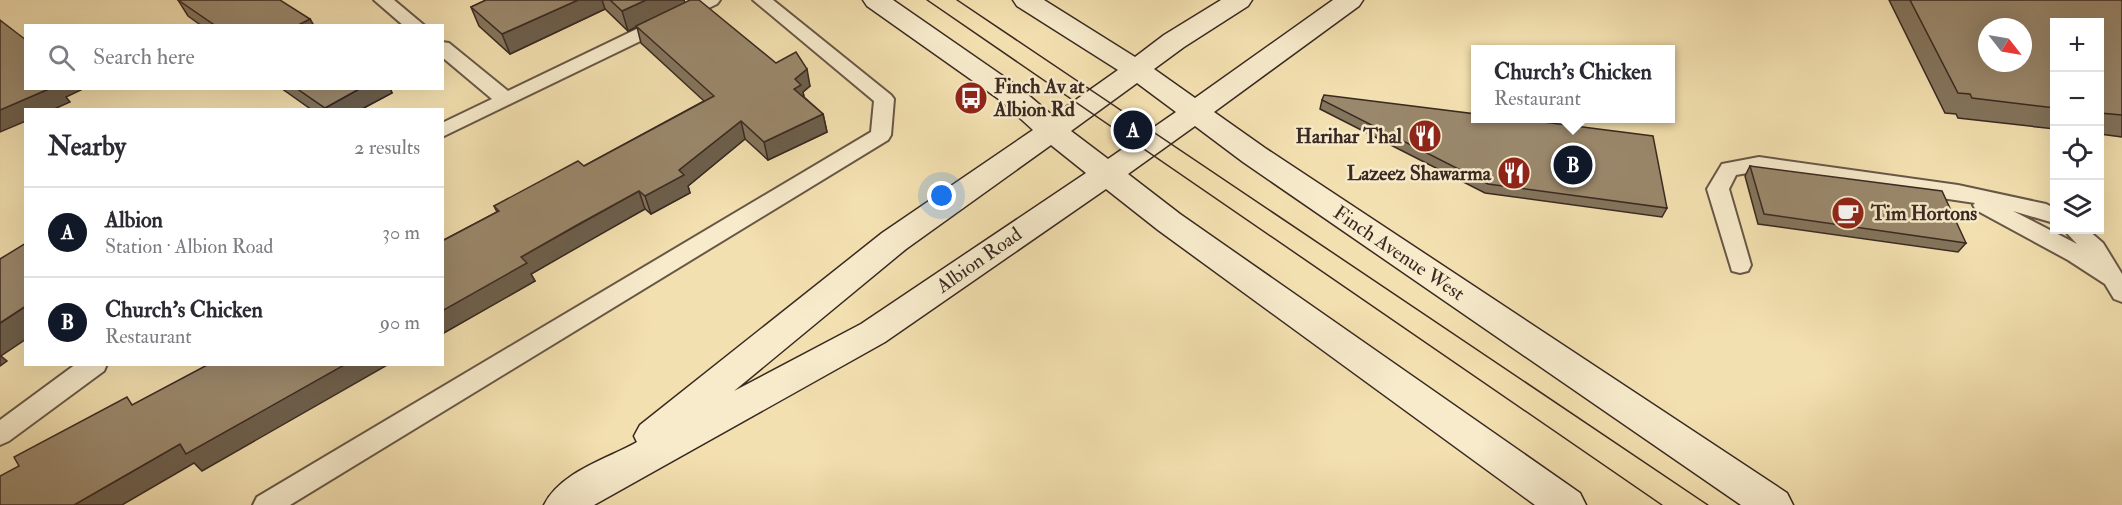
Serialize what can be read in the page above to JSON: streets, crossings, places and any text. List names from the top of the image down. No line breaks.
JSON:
{"streets":{"main road":["Finch Avenue West","Albion Road"]},"crossings":[["Finch Avenue West","Albion Road"]],"places":{"bus stop":["Finch Av at Albion Rd"],"restaurant":["Harihar Thal","Lazeez Shawarma"],"cafe":["Tim Hortons"]},"north":"bottom right","page":{"map_buttons":["+","−"],"search":"Search here","popup":["Church's Chicken","Restaurant"],"pins":["A","B"],"heading":["Nearby","2 results"],"list":[{"mark":"A","name":"Albion","note":"Station · Albion Road","value":"30 m"},{"mark":"B","name":"Church's Chicken","note":"Restaurant","value":"90 m"}]}}
